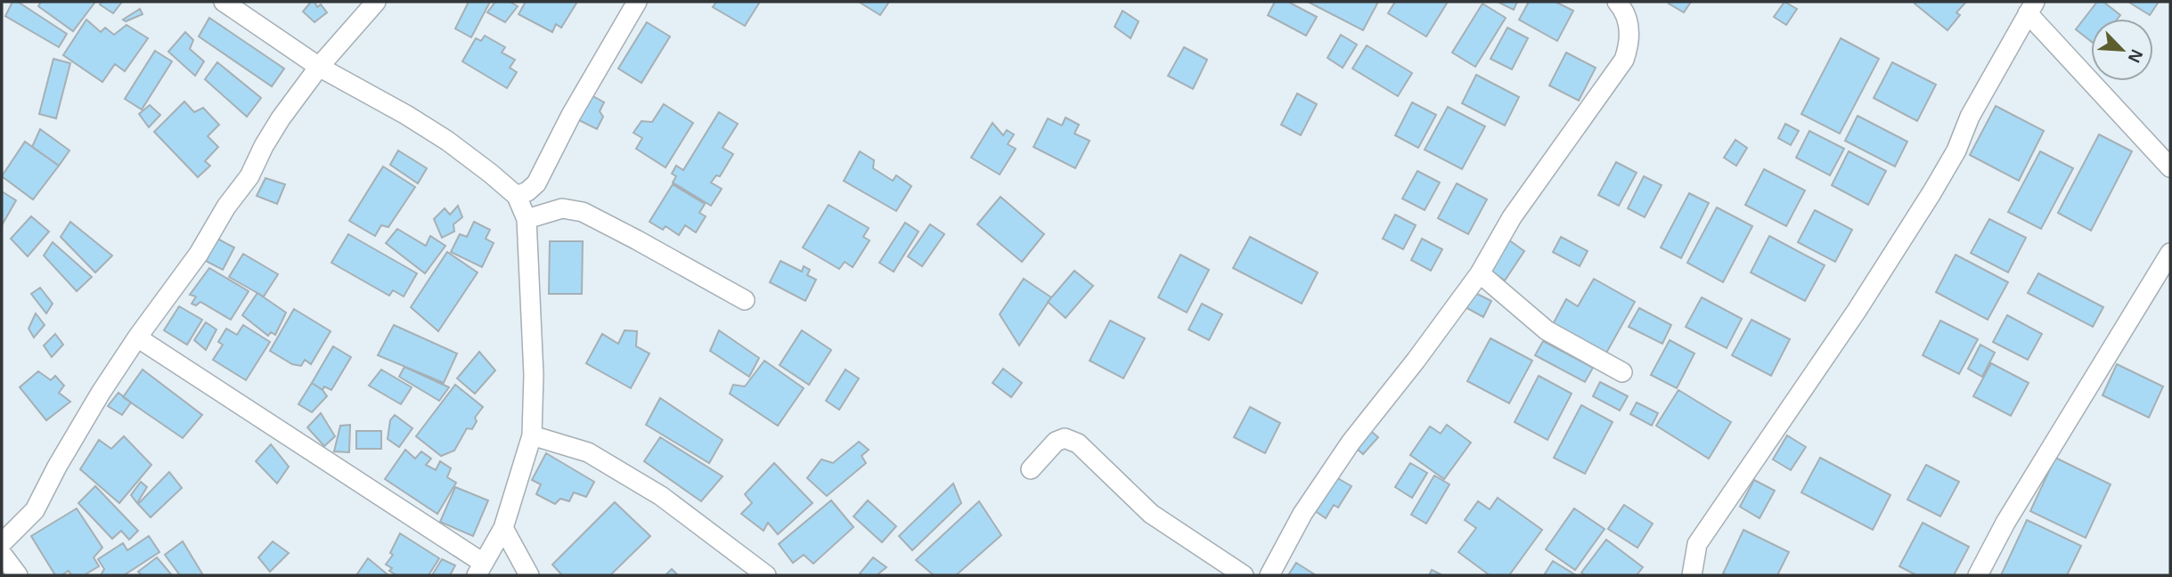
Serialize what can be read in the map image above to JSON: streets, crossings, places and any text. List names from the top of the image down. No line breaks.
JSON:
{"north":"bottom right"}
